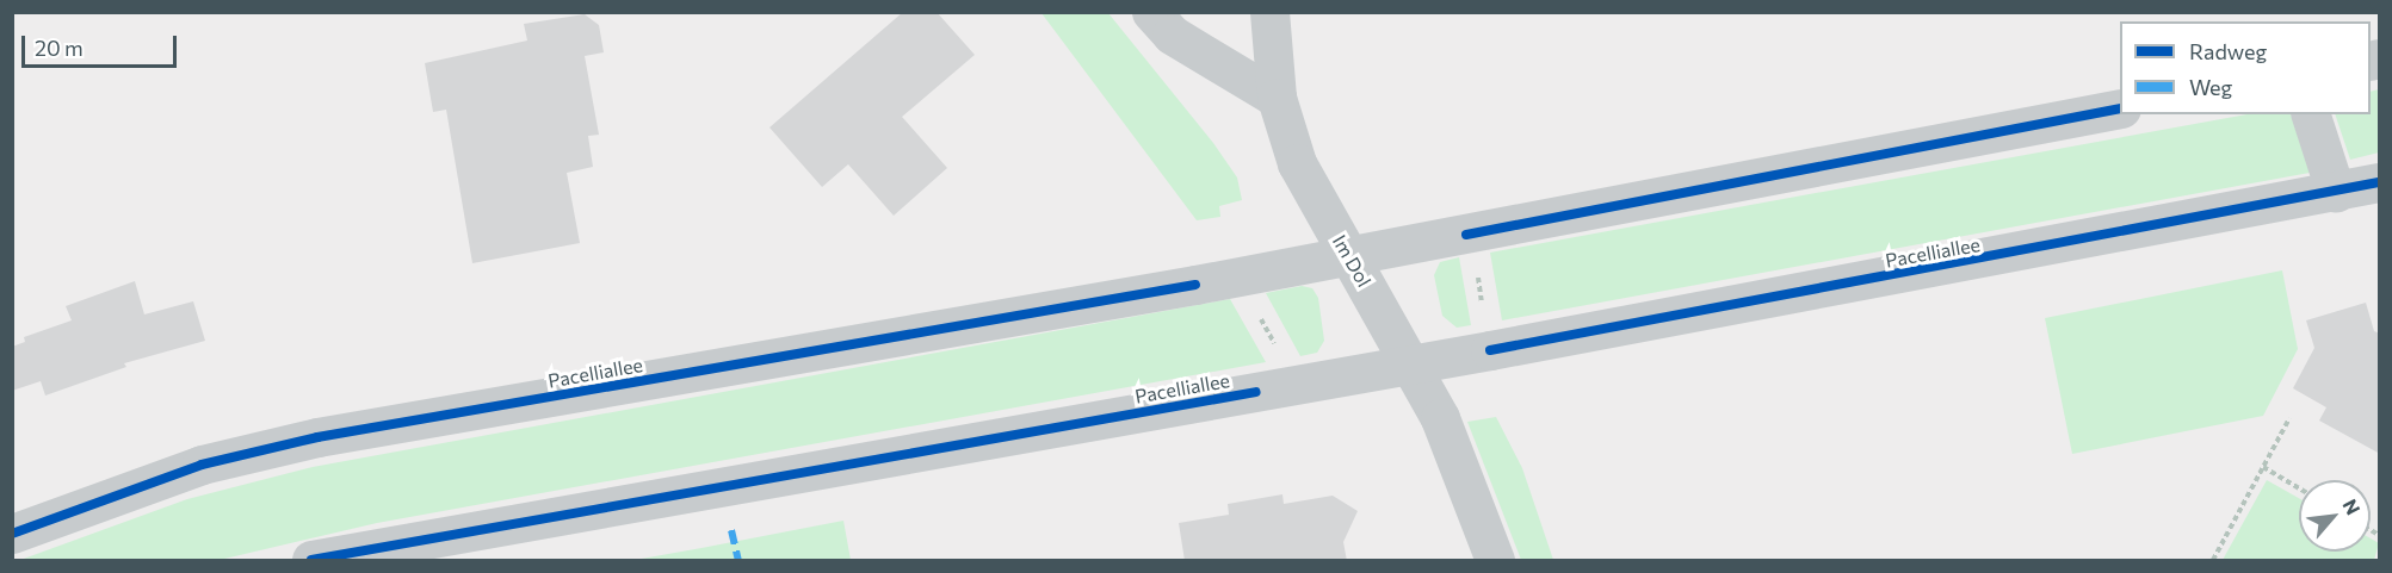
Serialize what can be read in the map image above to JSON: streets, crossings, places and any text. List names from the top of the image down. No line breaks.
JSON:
{"streets":{"street":["Pacelliallee","Im Dol"]},"crossings":[["Pacelliallee","Im Dol"]],"legend":["Radweg","Weg"],"scale_bar":"20 m","north":"top right"}
